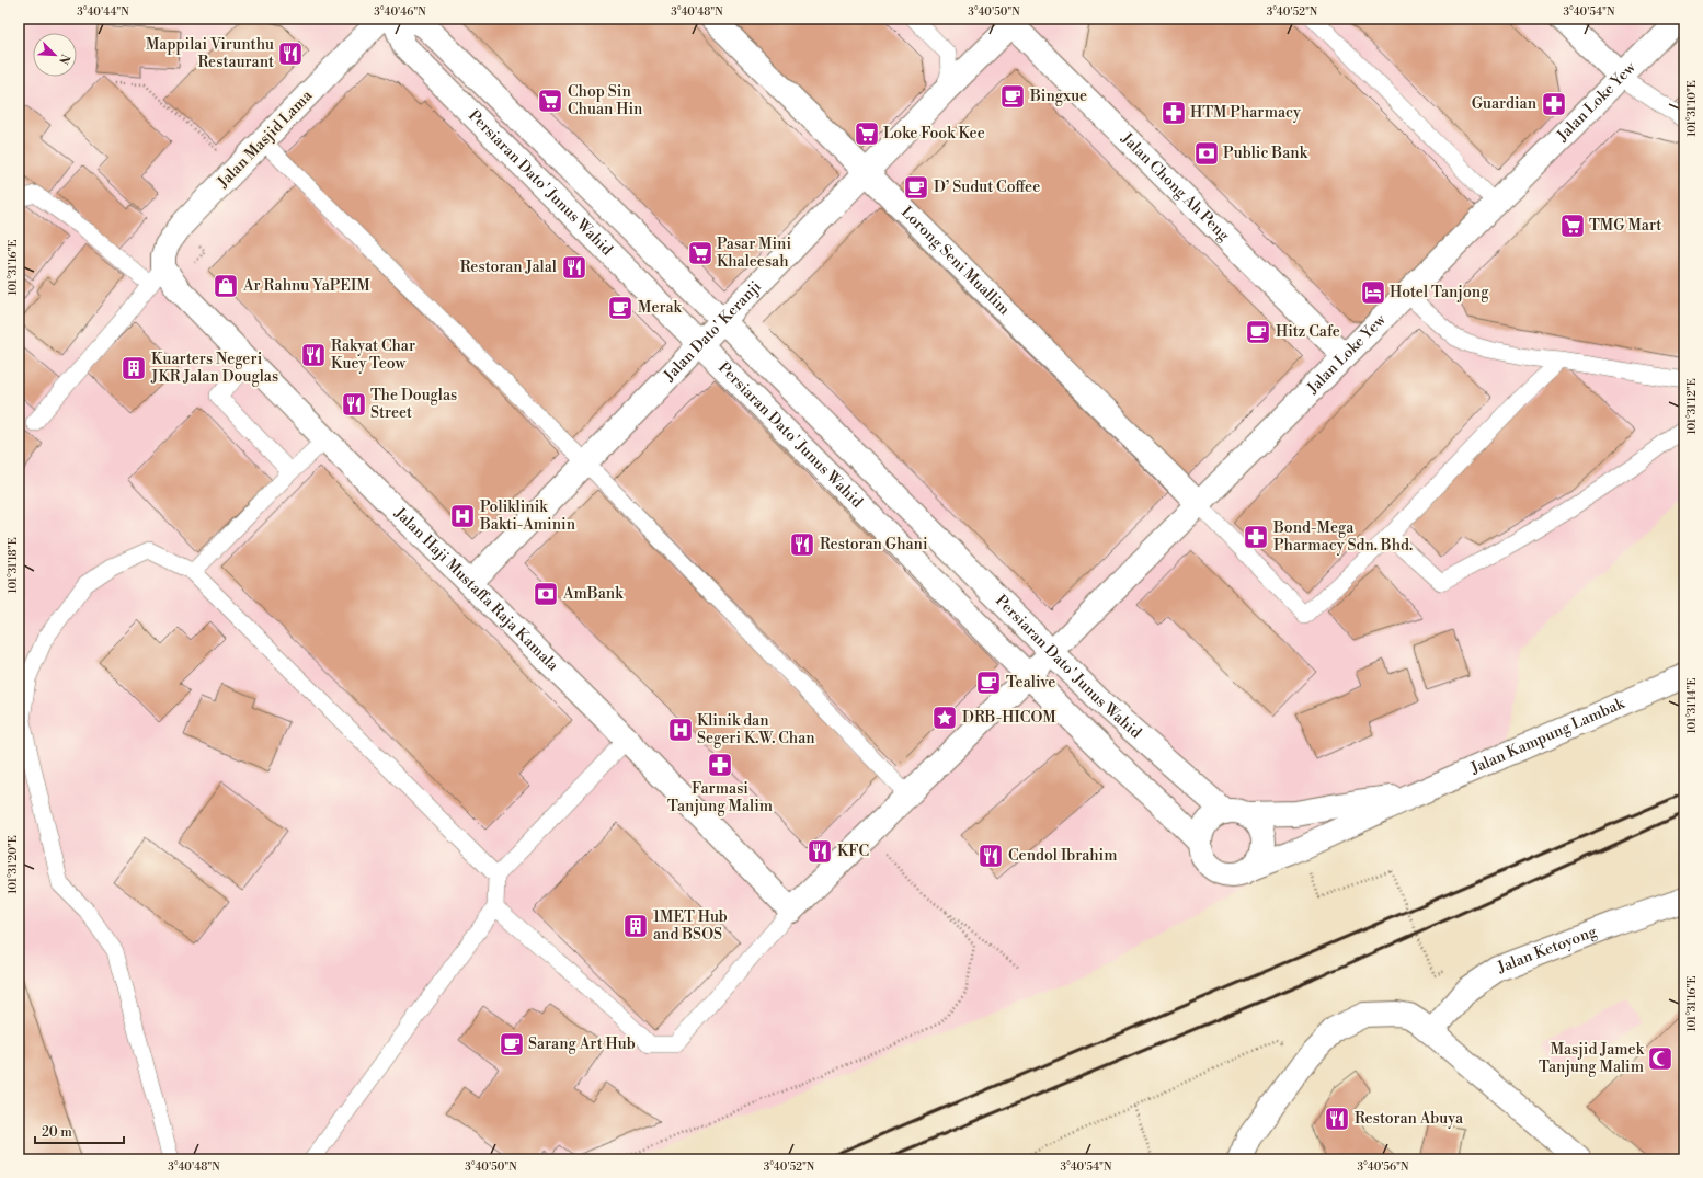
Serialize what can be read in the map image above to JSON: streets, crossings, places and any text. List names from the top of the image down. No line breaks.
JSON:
{"streets":{"street":["Jalan Loke Yew","Jalan Masjid Lama","Persiaran Dato' Junus Wahid","Jalan Chong Ah Peng","Lorong Seni Muallim","Jalan Dato' Keranji","Jalan Haji Mustaffa Raja Kamala","Jalan Kampung Lambak","Jalan Ketoyong"]},"crossings":[["Jalan Loke Yew","Persiaran Dato' Junus Wahid"],["Jalan Loke Yew","Jalan Chong Ah Peng"],["Jalan Loke Yew","Lorong Seni Muallim"],["Jalan Loke Yew","Jalan Haji Mustaffa Raja Kamala"],["Jalan Masjid Lama","Jalan Haji Mustaffa Raja Kamala"],["Persiaran Dato' Junus Wahid","Jalan Dato' Keranji"],["Persiaran Dato' Junus Wahid","Jalan Kampung Lambak"],["Jalan Chong Ah Peng","Jalan Dato' Keranji"],["Lorong Seni Muallim","Jalan Dato' Keranji"],["Jalan Dato' Keranji","Jalan Haji Mustaffa Raja Kamala"]],"places":{"restaurant":["Mappilai Virunthu Restaurant","Restoran Jalal","Rakyat Char Kuey Teow","The Douglas Street","Restoran Ghani","KFC","Cendol Ibrahim","Restoran Abuya"],"cafe":["Bingxue","D’ Sudut Coffee","Merak","Hitz Cafe","Tealive","Sarang Art Hub"],"supermarket":["Chop Sin Chuan Hin","Loke Fook Kee","TMG Mart","Pasar Mini Khaleesah"],"pharmacy":["Guardian","HTM Pharmacy","Bond-Mega Pharmacy Sdn. Bhd.","Farmasi Tanjung Malim"],"bank":["Public Bank","AmBank"],"shop":["Ar Rahnu YaPEIM"],"hotel":["Hotel Tanjong"],"building":["Kuarters Negeri JKR Jalan Douglas","1MET Hub and BSOS"],"hospital":["Poliklinik Bakti-Aminin","Klinik dan Segeri K.W. Chan"],"place":["DRB-HICOM"],"mosque":["Masjid Jamek Tanjung Malim"]},"scale_bar":"20 m","north":"bottom right","coordinates":["3°40'44\"N","3°40'46\"N","3°40'48\"N","3°40'50\"N","3°40'52\"N","3°40'54\"N","101°31'10\"E","101°31'16\"E","101°31'12\"E","101°31'18\"E","101°31'14\"E","101°31'20\"E","3°40'56\"N"]}
